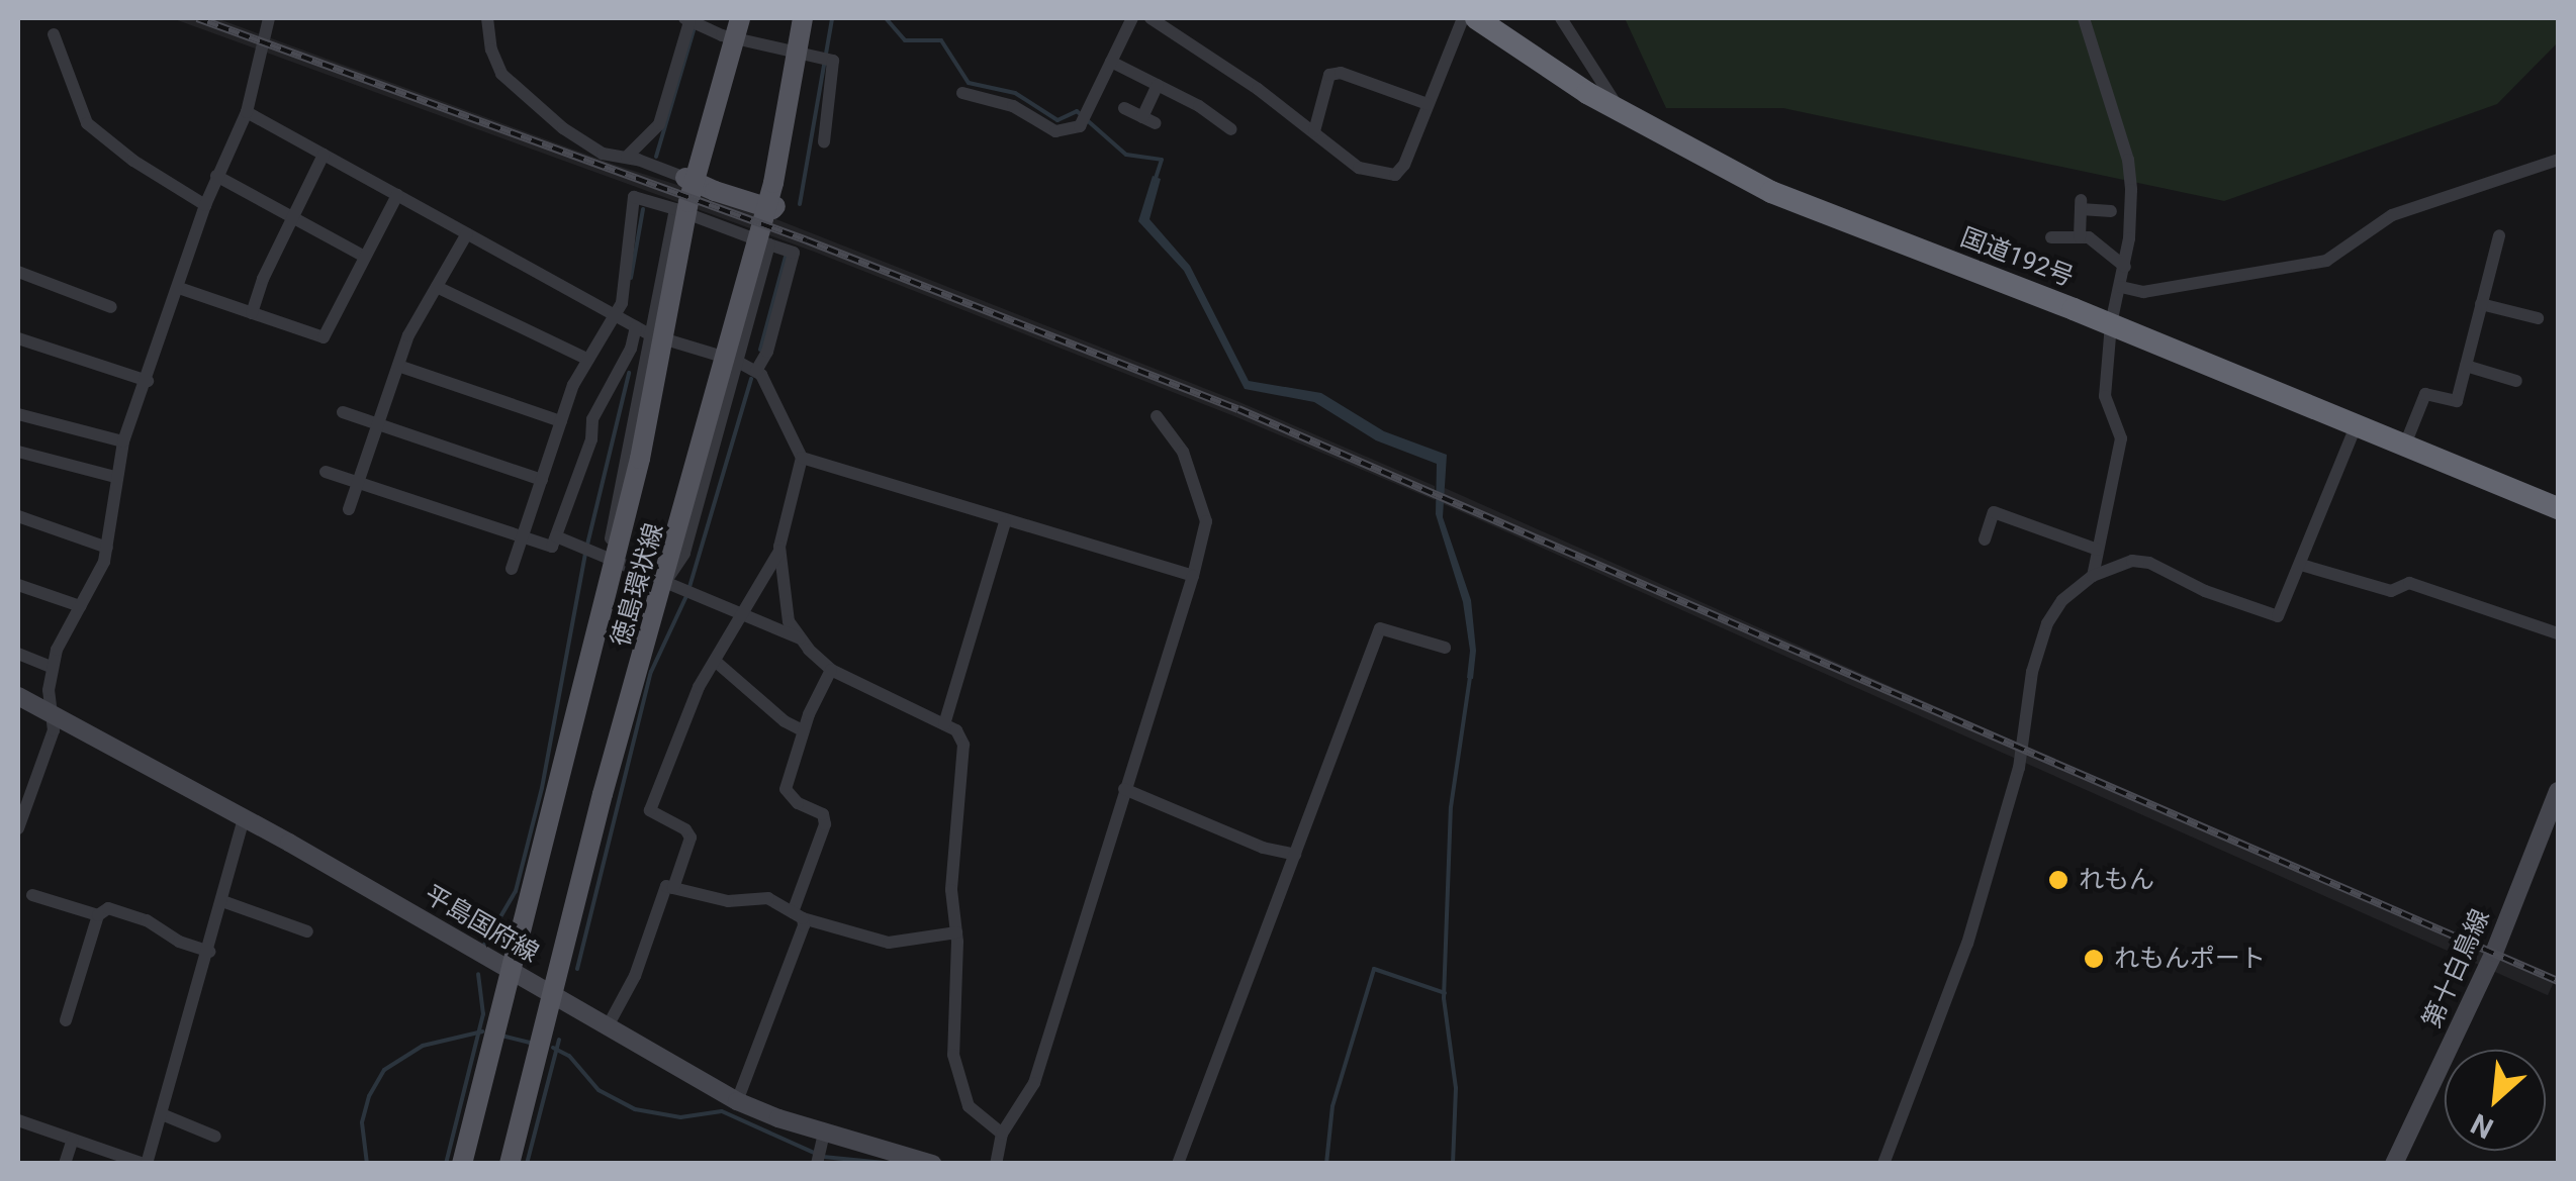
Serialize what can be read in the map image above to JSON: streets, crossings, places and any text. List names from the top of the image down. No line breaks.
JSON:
{"streets":{"highway":["国道192号"],"main road":["徳島環状線","平島国府線","第十白鳥線"]},"crossings":[["徳島環状線","平島国府線"]],"places":["れもん","れもんポート"],"north":"bottom left"}
